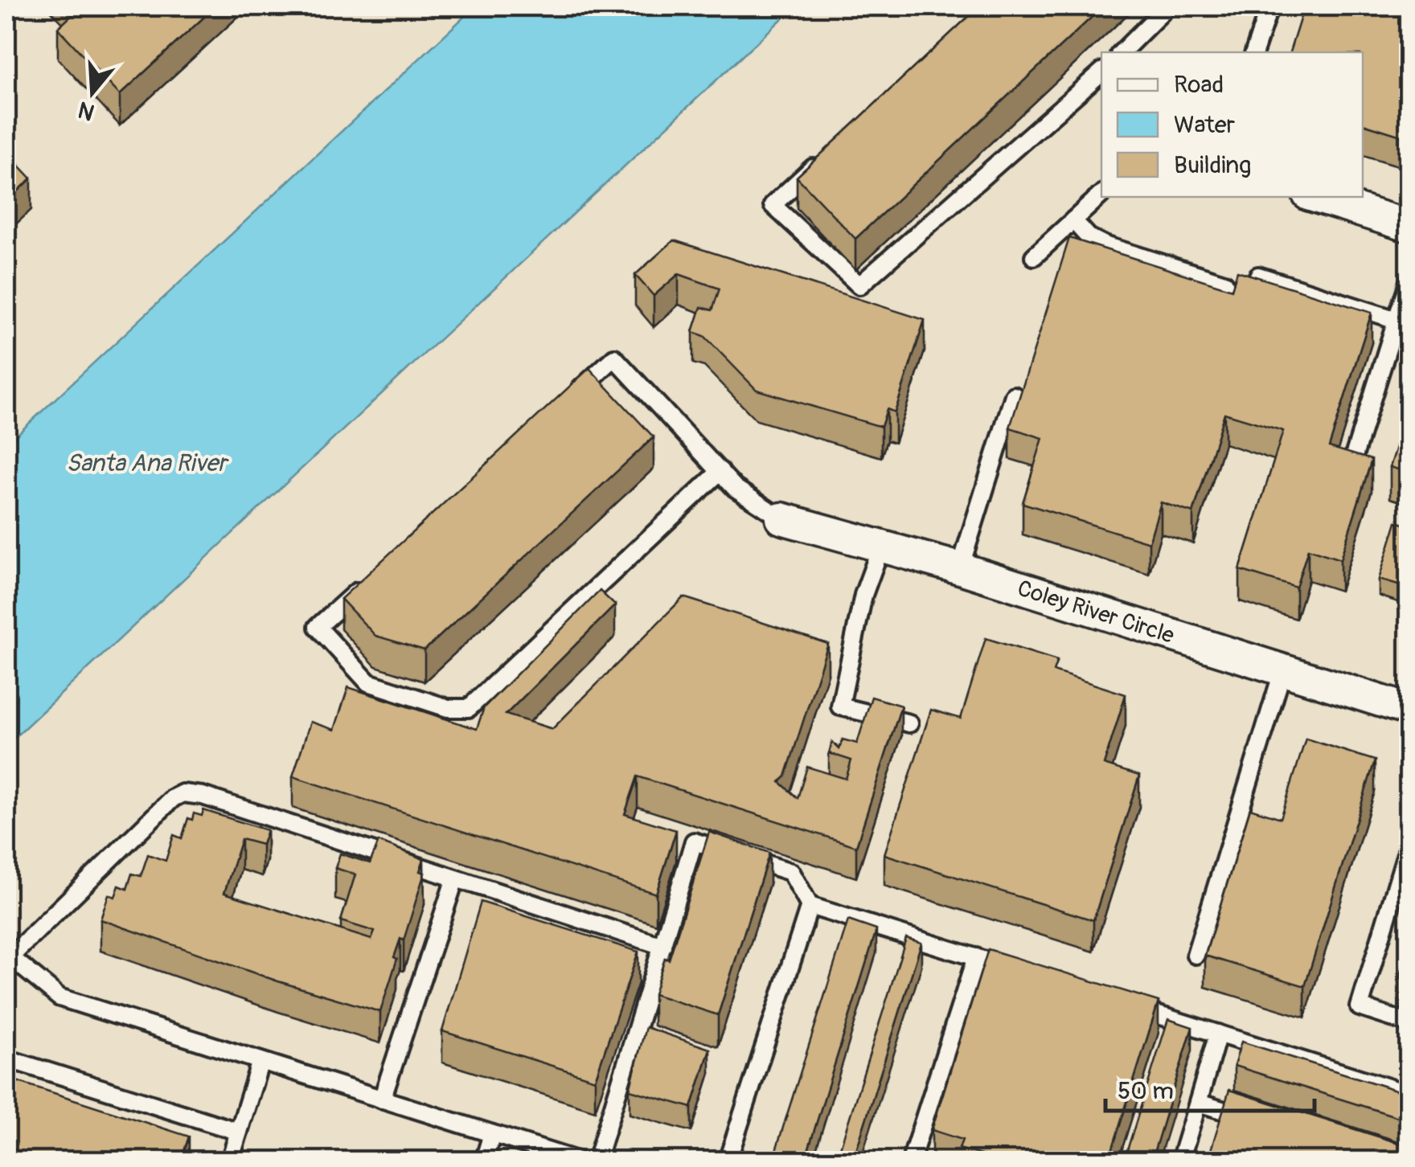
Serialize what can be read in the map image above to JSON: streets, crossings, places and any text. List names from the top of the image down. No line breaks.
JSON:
{"streets":{"street":["Coley River Circle"]},"water":["Santa Ana River"],"legend":["Road","Water","Building"],"scale_bar":"50 m","north":"bottom"}
